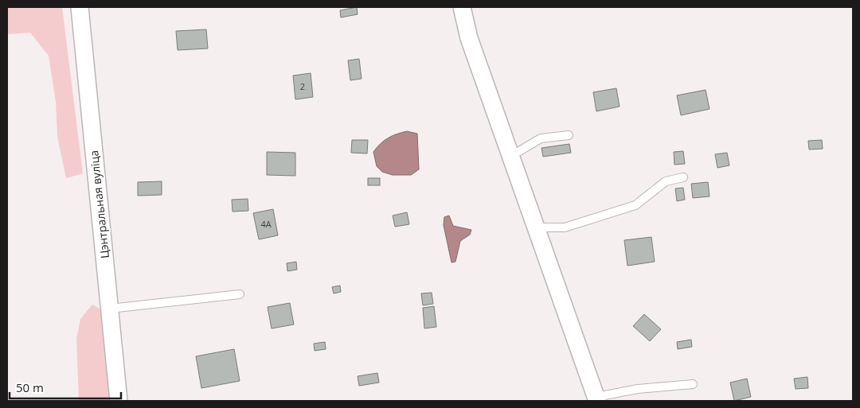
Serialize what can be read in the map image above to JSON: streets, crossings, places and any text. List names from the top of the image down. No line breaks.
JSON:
{"streets":{"street":["Цэнтральная вуліца"]},"house_numbers":["2","4А"],"scale_bar":"50 m"}
